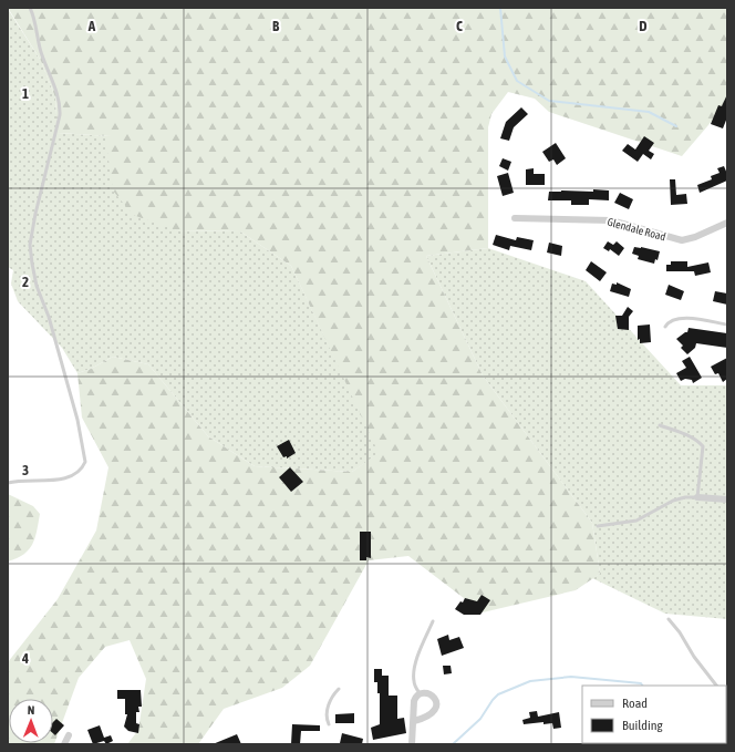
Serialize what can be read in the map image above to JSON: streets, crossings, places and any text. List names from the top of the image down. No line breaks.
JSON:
{"streets":{"street":["Glendale Road"]},"legend":["Road","Building"],"north":"top","grid":{"columns":["A","B","C","D"],"rows":["1","2","3","4"]}}
